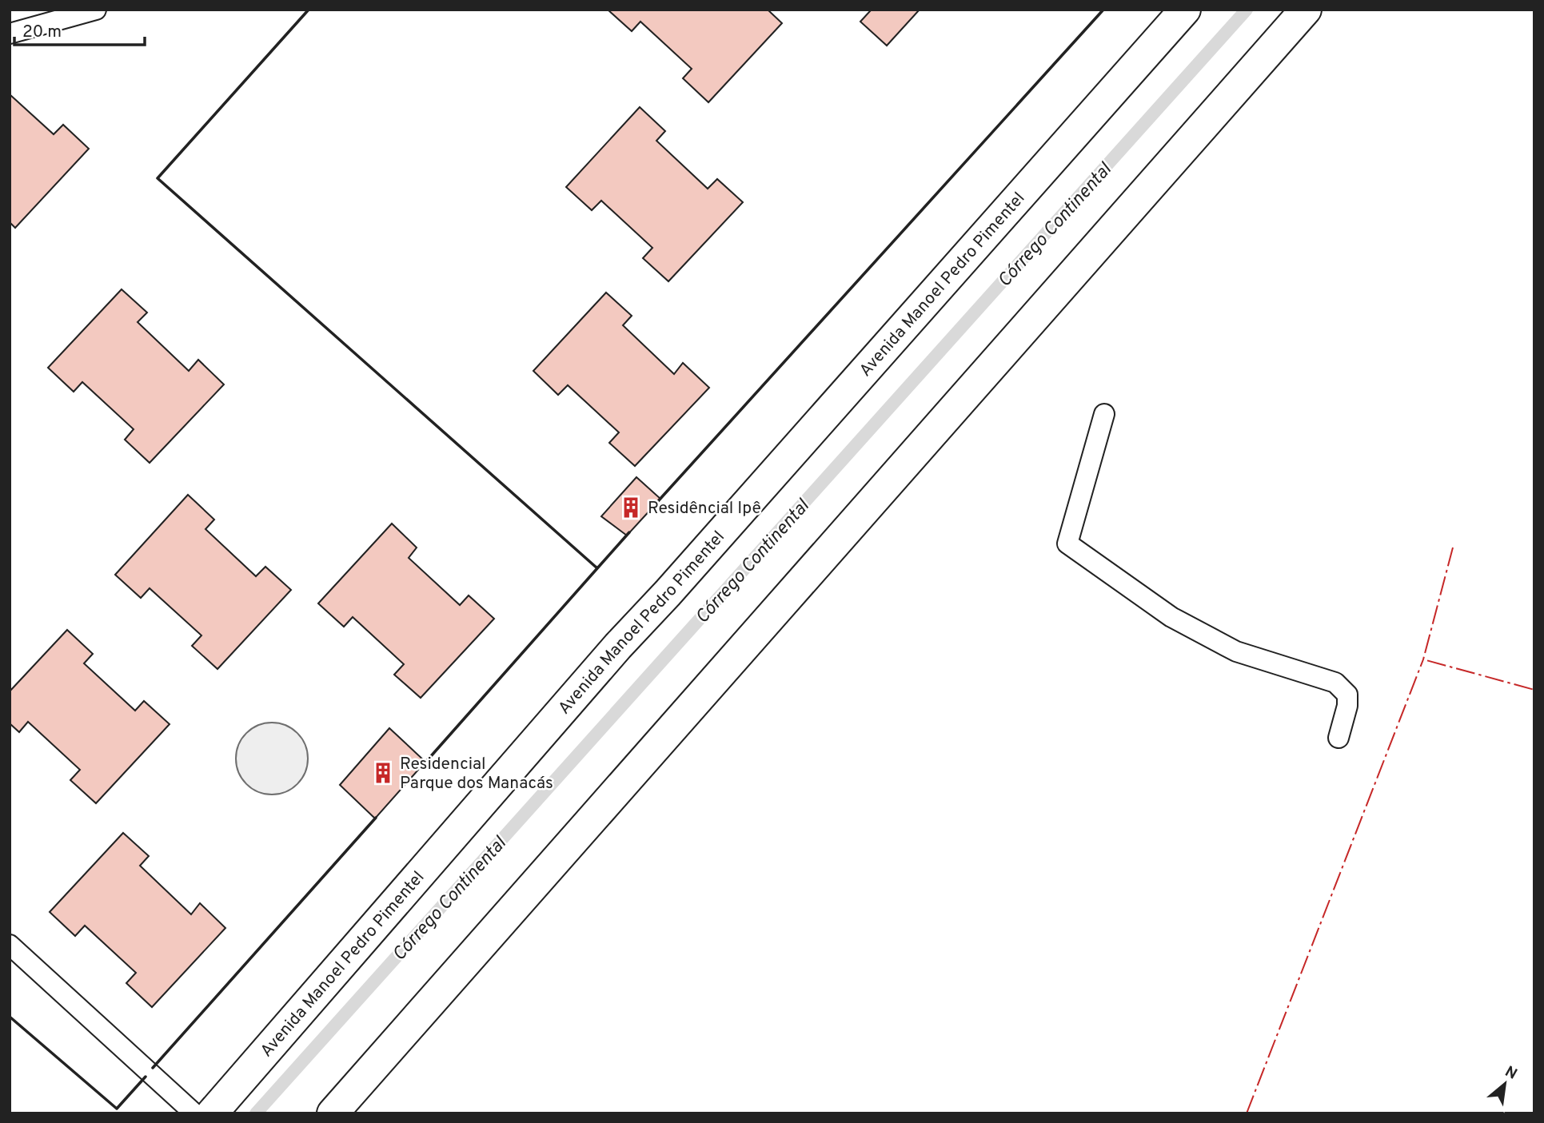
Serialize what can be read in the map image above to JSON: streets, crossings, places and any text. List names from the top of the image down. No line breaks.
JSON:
{"streets":{"main road":["Avenida Manoel Pedro Pimentel"]},"water":["Córrego Continental"],"places":{"building":["Residêncial Ipê","Residencial Parque dos Manacás"]},"scale_bar":"20 m","north":"top right"}
